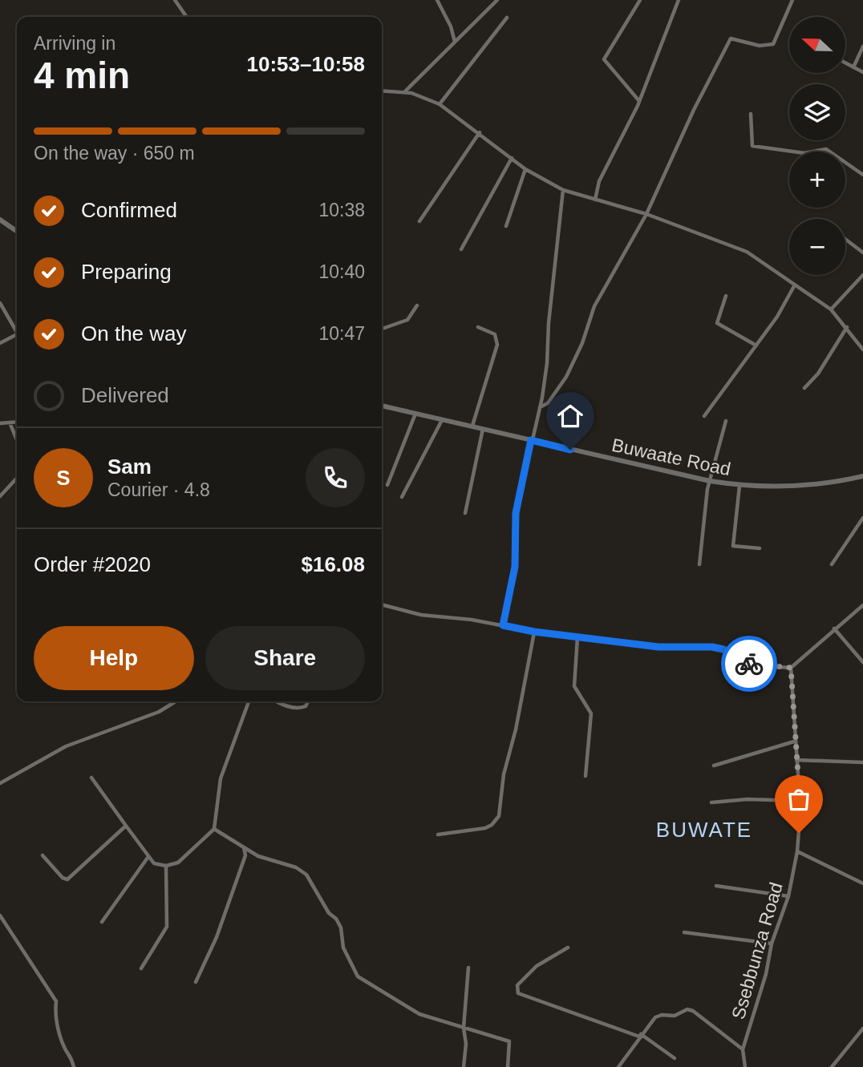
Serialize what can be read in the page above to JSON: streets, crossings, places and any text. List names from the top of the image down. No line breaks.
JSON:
{"streets":{"street":["Buwaate Road","Ssebbunza Road"]},"districts":["BUWATE"],"north":"left","page":{"map_buttons":["+","−"],"heading":["4 min","Arriving in","10:53–10:58"],"panel":["Sam","Courier · 4.8","Order #2020","$16.08"],"bar":"On the way · 650 m","list":[["Confirmed","10:38"],["Preparing","10:40"],["On the way","10:47"],"Delivered"],"round":"S","buttons":["Help","Share"]}}
